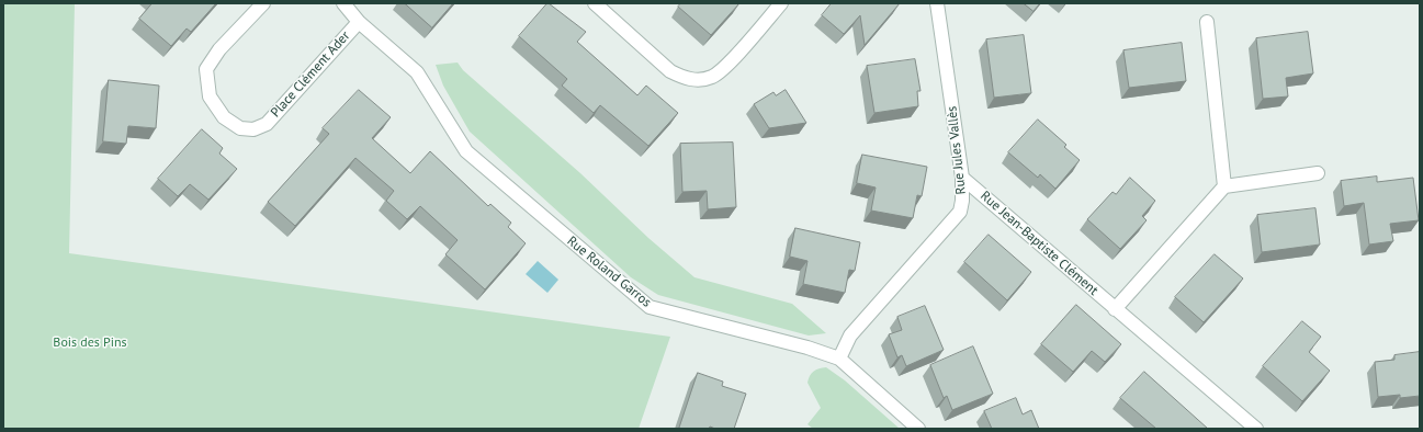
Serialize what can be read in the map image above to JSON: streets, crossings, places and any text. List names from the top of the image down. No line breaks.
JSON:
{"streets":{"street":["Place Clément Ader","Rue Jules Vallès","Rue Jean-Baptiste Clément","Rue Roland Garros"]},"crossings":[["Place Clément Ader","Rue Roland Garros"],["Rue Jules Vallès","Rue Jean-Baptiste Clément"],["Rue Jules Vallès","Rue Roland Garros"]],"parks":["Bois des Pins"]}
